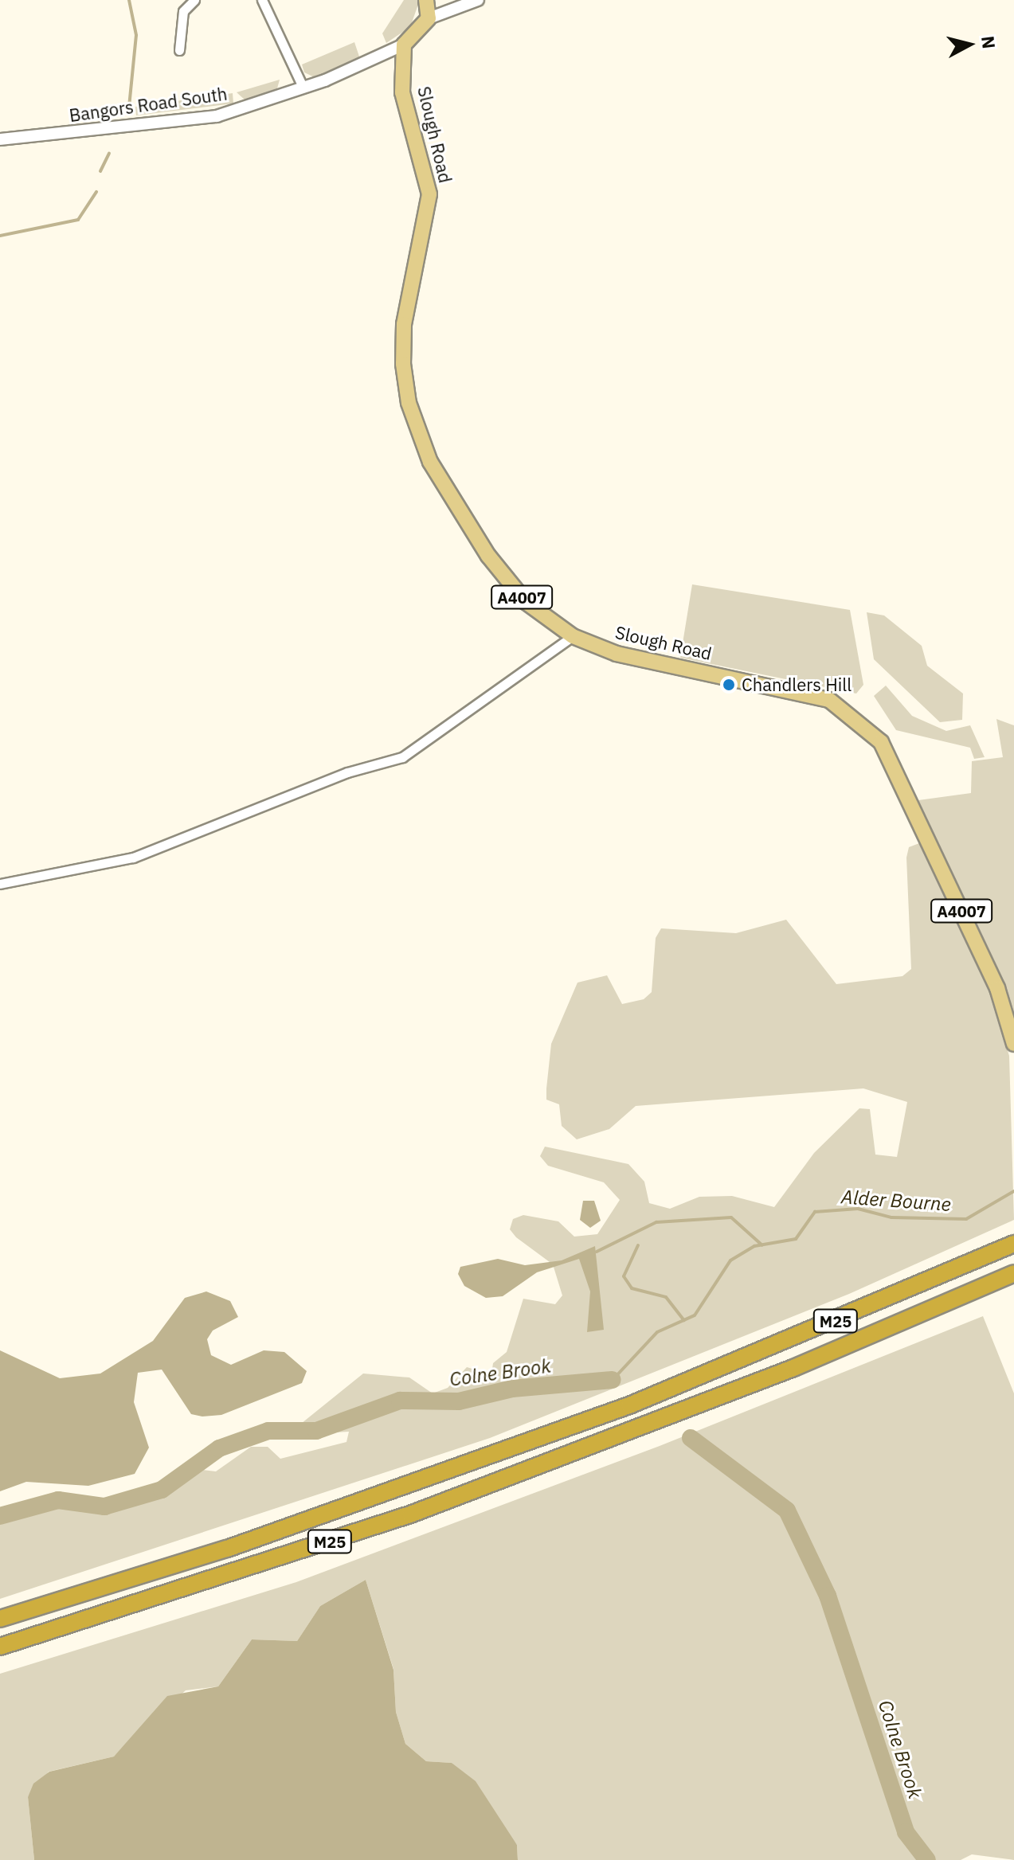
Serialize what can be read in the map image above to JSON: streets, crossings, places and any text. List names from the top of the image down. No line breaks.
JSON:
{"streets":{"highway":["M25"],"main road":["Slough Road","A4007"],"street":["Bangors Road South"]},"crossings":[["Bangors Road South","Slough Road"]],"water":["Alder Bourne","Colne Brook"],"places":["Chandlers Hill"],"north":"right"}
